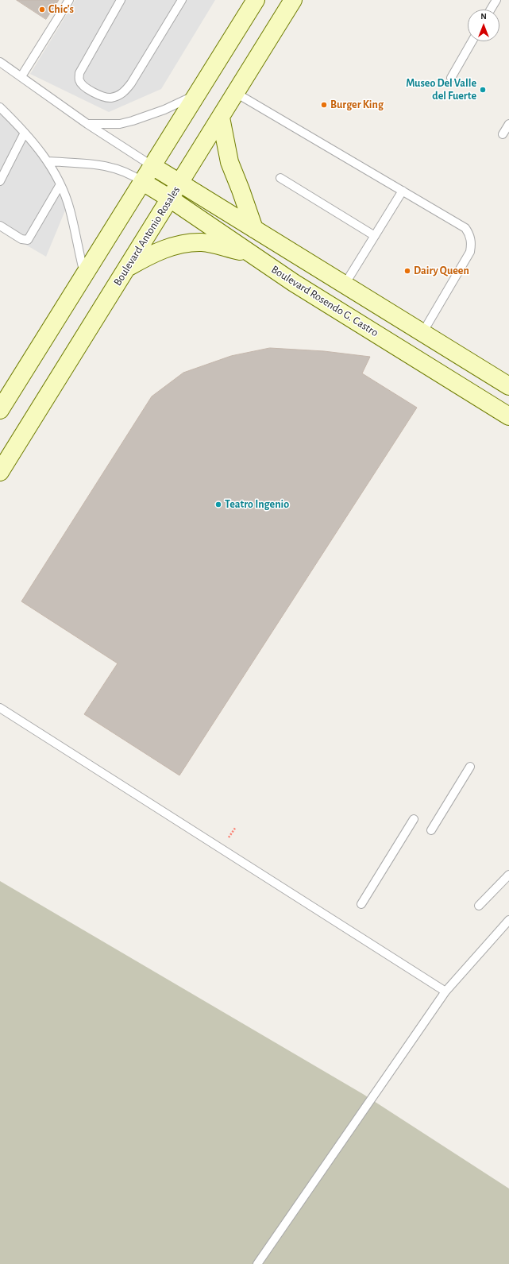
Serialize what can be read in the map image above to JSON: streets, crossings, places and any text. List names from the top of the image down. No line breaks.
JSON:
{"streets":{"main road":["Boulevard Antonio Rosales","Boulevard Rosendo G. Castro"]},"crossings":[["Boulevard Antonio Rosales","Boulevard Rosendo G. Castro"]],"places":["Chic's","Museo Del Valle del Fuerte","Burger King","Dairy Queen","Teatro Ingenio"],"north":"top"}
